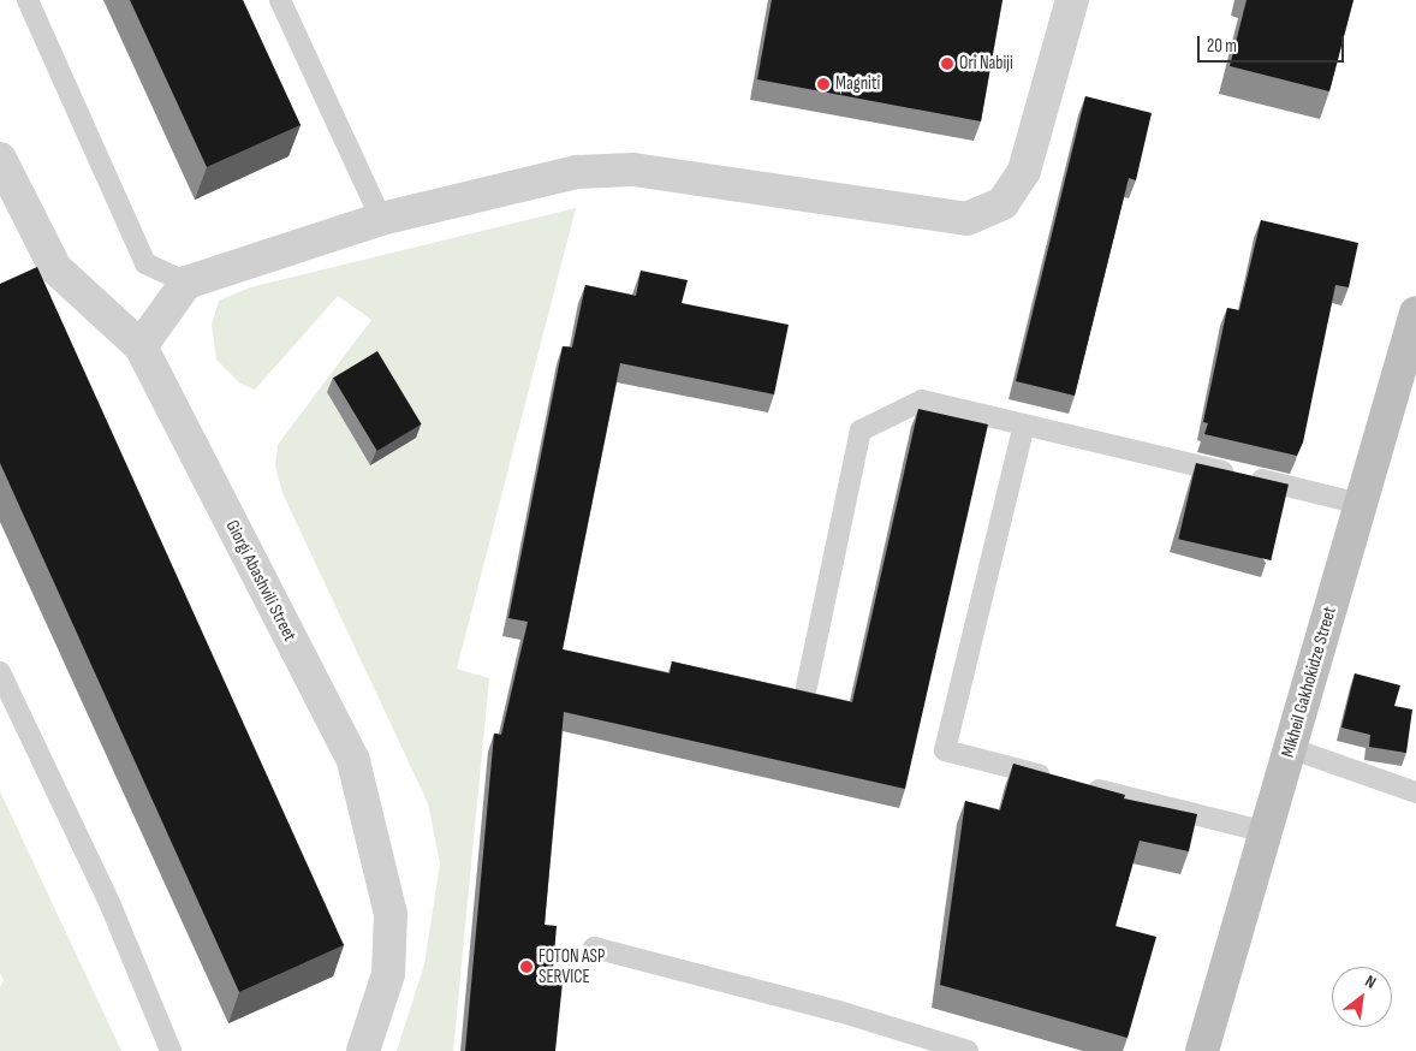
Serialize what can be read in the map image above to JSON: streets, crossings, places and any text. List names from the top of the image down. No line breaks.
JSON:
{"streets":{"main road":["Mikheil Gakhokidze Street"],"street":["Giorgi Abashvili Street"]},"places":["Ori Nabiji","Magniti","FOTON ASP SERVICE"],"scale_bar":"20 m","north":"top right"}
